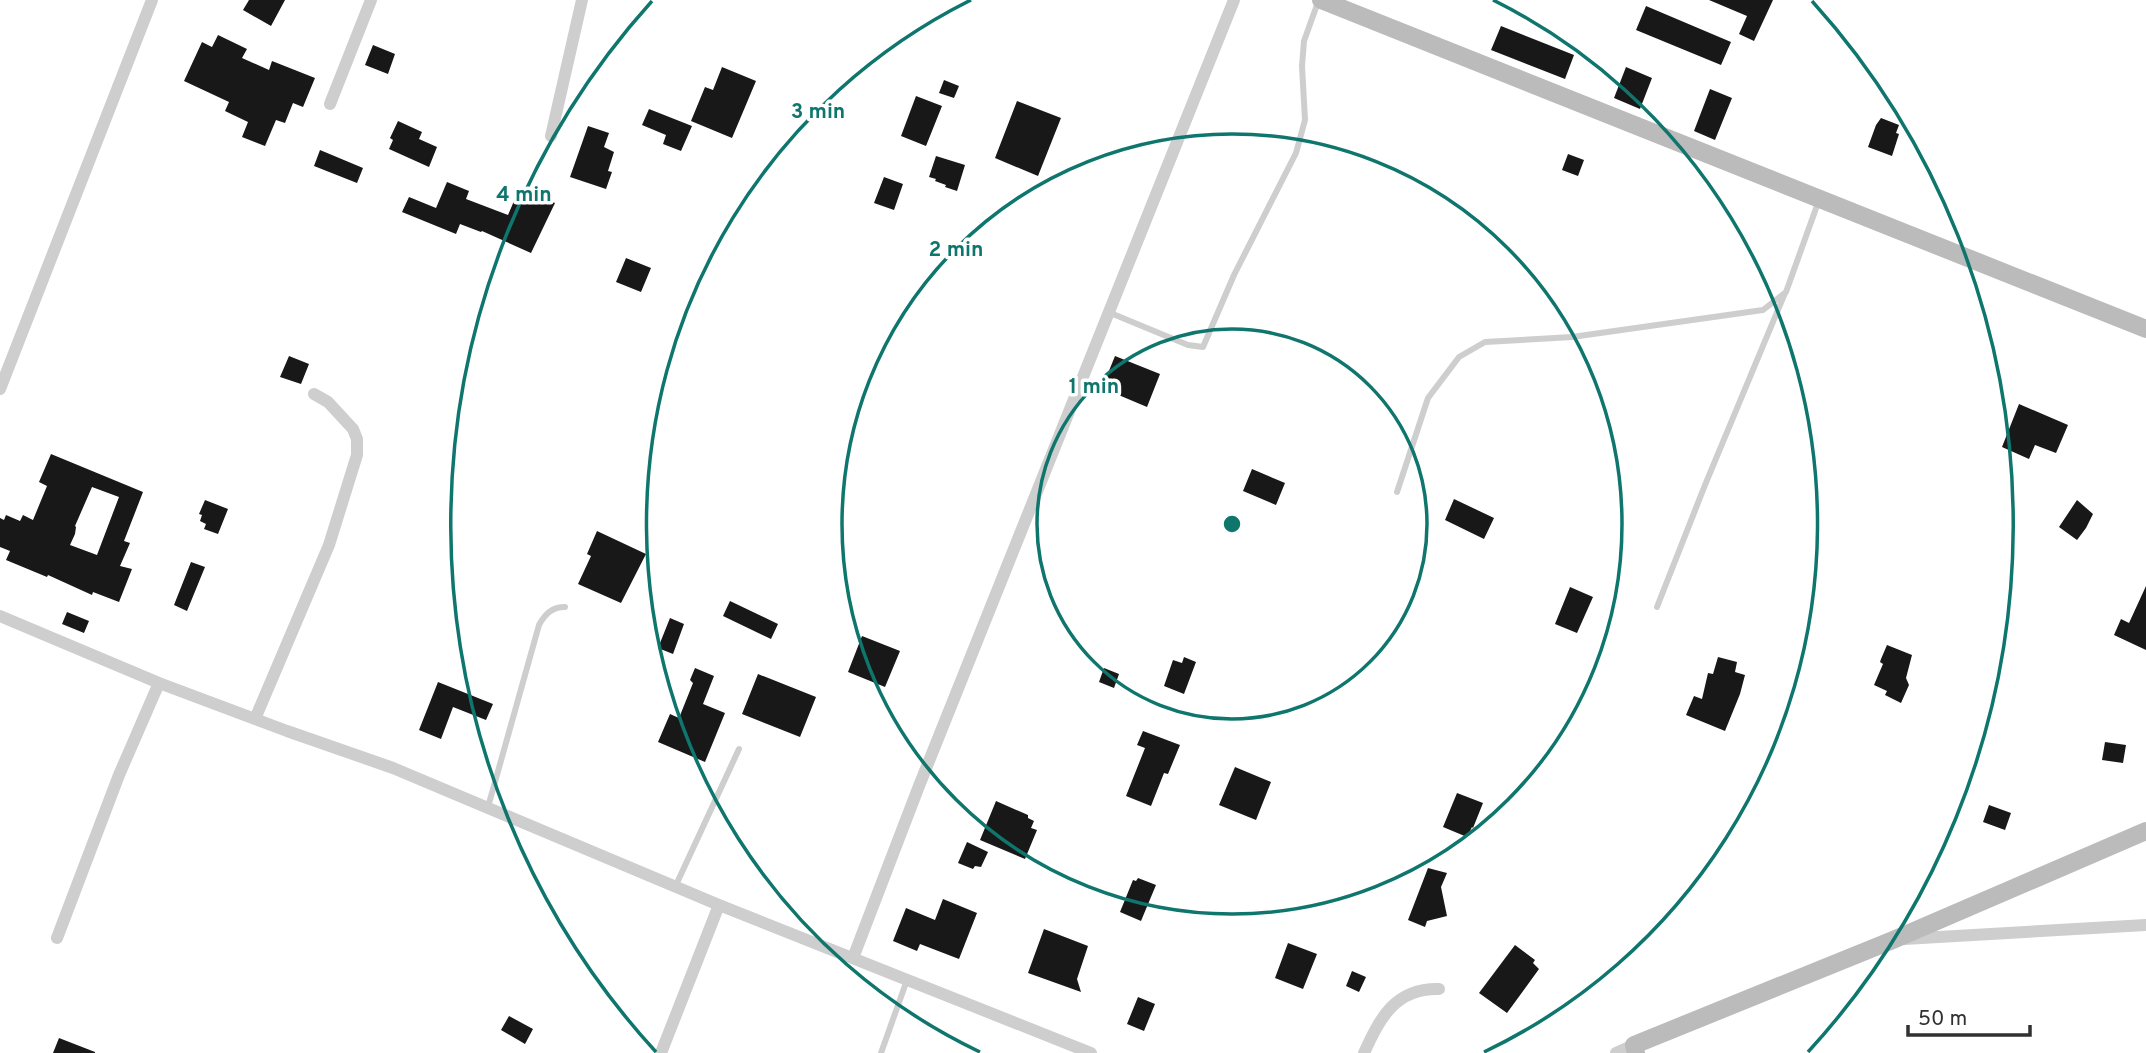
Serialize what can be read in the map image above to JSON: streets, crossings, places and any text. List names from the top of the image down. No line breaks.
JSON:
{"scale_bar":"50 m","rings":["3 min","4 min","2 min","1 min"]}
